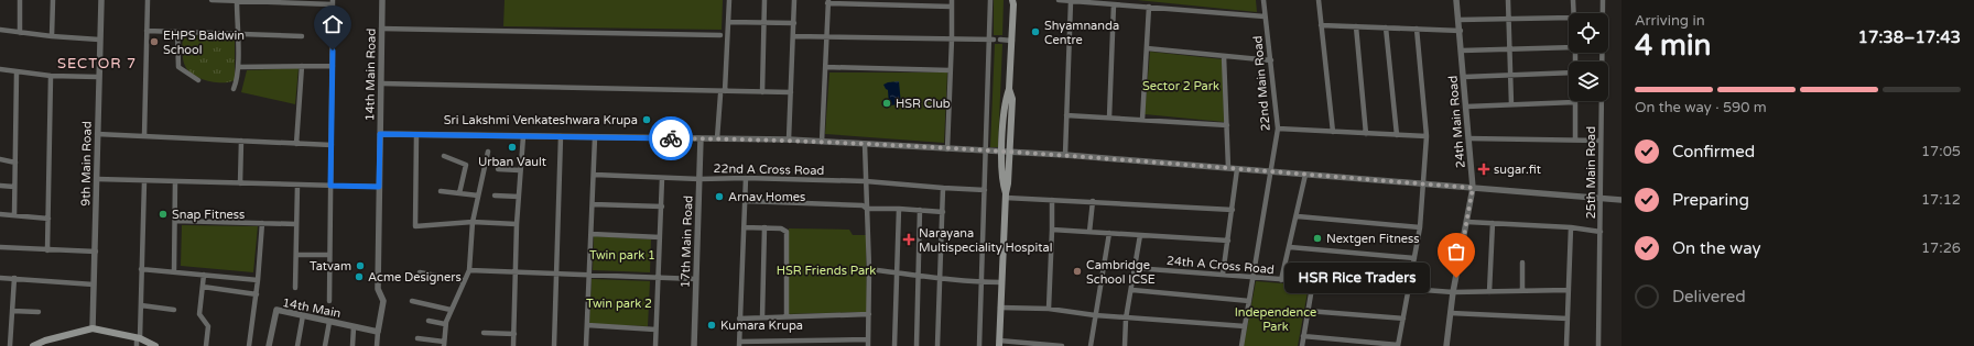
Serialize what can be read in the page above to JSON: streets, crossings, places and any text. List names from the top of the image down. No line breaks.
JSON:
{"streets":{"street":["14th Main Road","22nd Main Road","24th Main Road","9th Main Road","22nd A Cross Road","25th Main Road","17th Main Road","24th A Cross Road","14th Main"]},"crossings":[["14th Main Road","14th Main"],["22nd Main Road","24th A Cross Road"],["24th Main Road","24th A Cross Road"],["22nd A Cross Road","17th Main Road"]],"districts":["SECTOR 7"],"parks":["Sector 2 Park","Twin park 1","HSR Friends Park","Twin park 2","Independence Park"],"places":{"other":["Shyamnanda Centre","EHPS Baldwin School","HSR Club","Sri Lakshmi Venkateshwara Krupa","Urban Vault","Arnav Homes","Snap Fitness","Nextgen Fitness","Tatvam","Cambridge School ICSE","Acme Designers","HSR Rice Traders","Kumara Krupa"],"health":["sugar.fit","Narayana Multispeciality Hospital"]},"page":{"heading":["4 min","Arriving in","17:38–17:43"],"bar":"On the way · 590 m","list":[["Confirmed","17:05"],["Preparing","17:12"],["On the way","17:26"],"Delivered"],"bubble":"HSR Rice Traders"}}
